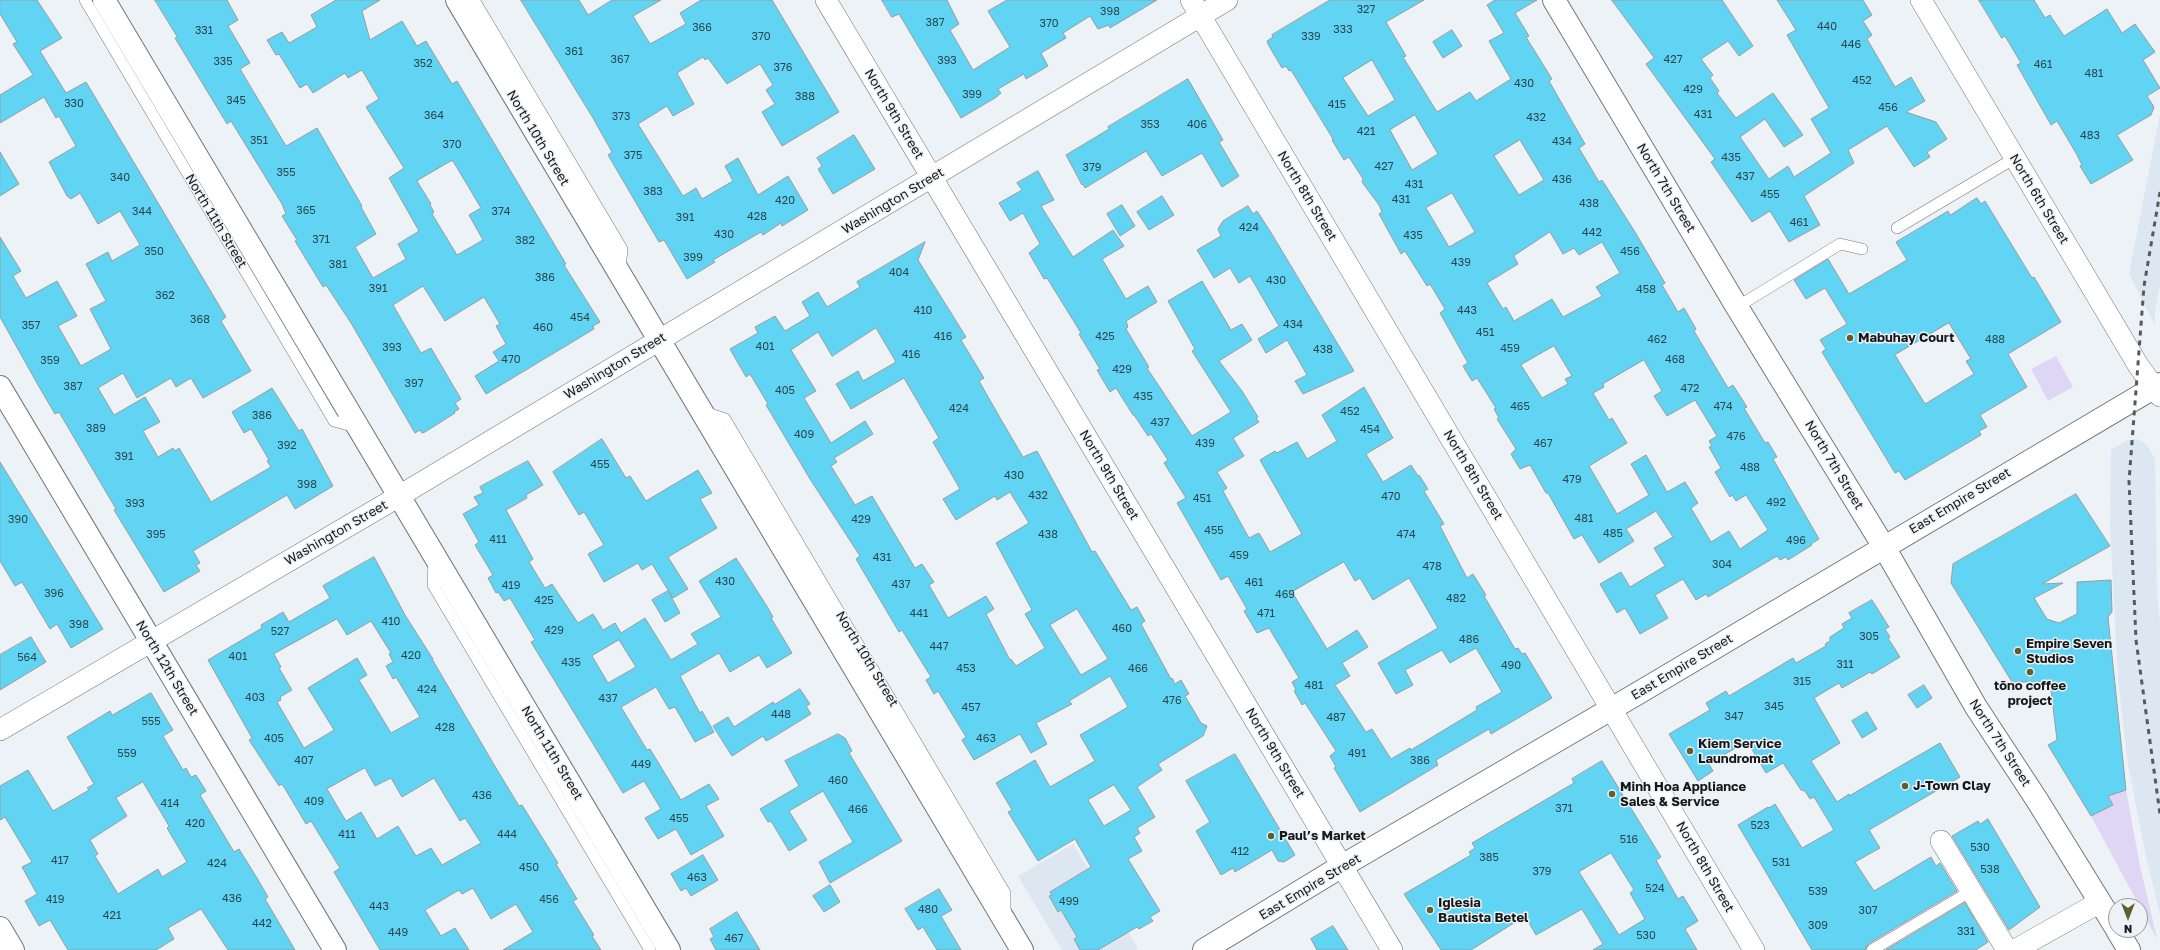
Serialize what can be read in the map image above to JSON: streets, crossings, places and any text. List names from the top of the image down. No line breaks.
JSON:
{"streets":{"street":["North 9th Street","North 10th Street","North 7th Street","North 8th Street","North 6th Street","Washington Street","North 11th Street","East Empire Street","North 12th Street"]},"crossings":[["North 9th Street","Washington Street"],["North 9th Street","East Empire Street"],["North 10th Street","Washington Street"],["North 7th Street","East Empire Street"],["North 8th Street","Washington Street"],["North 8th Street","East Empire Street"],["North 6th Street","East Empire Street"],["Washington Street","North 11th Street"],["Washington Street","North 12th Street"]],"places":["Mabuhay Court","Empire Seven Studios","tōno coffee project","Kiem Service Laundromat","J-Town Clay","Minh Hoa Appliance Sales & Service","Paul’s Market","Iglesia Bautista Betel"],"house_numbers":["327","398","387","370","440","366","333","331","370","339","446","361","367","427","393","335","352","461","376","481","452","430","429","399","388","345","330","415","456","431","364","373","432","353","406","421","483","351","434","370","375","435","427","379","355","437","340","436","431","383","455","431","420","438","365","344","374","428","391","461","424","442","430","435","371","382","350","456","399","439","381","404","386","430","391","458","362","410","443","454","368","434","357","460","451","416","425","462","488","401","393","459","438","416","470","468","359","429","397","387","472","405","435","465","474","424","452","386","437","389","454","409","476","439","467","392","391","455","488","430","479","398","432","470","451","492","393","481","390","429","455","485","395","438","474","411","496","459","431","304","478","430","461","437","419","396","469","482","425","441","471","410","398","460","429","527","305","486","447","420","401","564","435","311","490","453","466","315","481","424","403","437","476","345","457","448","347","487","555","428","405","463","559","491","407","386","449","460","436","409","414","371","466","455","420","523","411","444","516","530","412","385","417","531","424","450","538","379","463","524","539","436","419","456","499","443","480","307","421","442","309","331","449","530","467"],"north":"bottom"}
